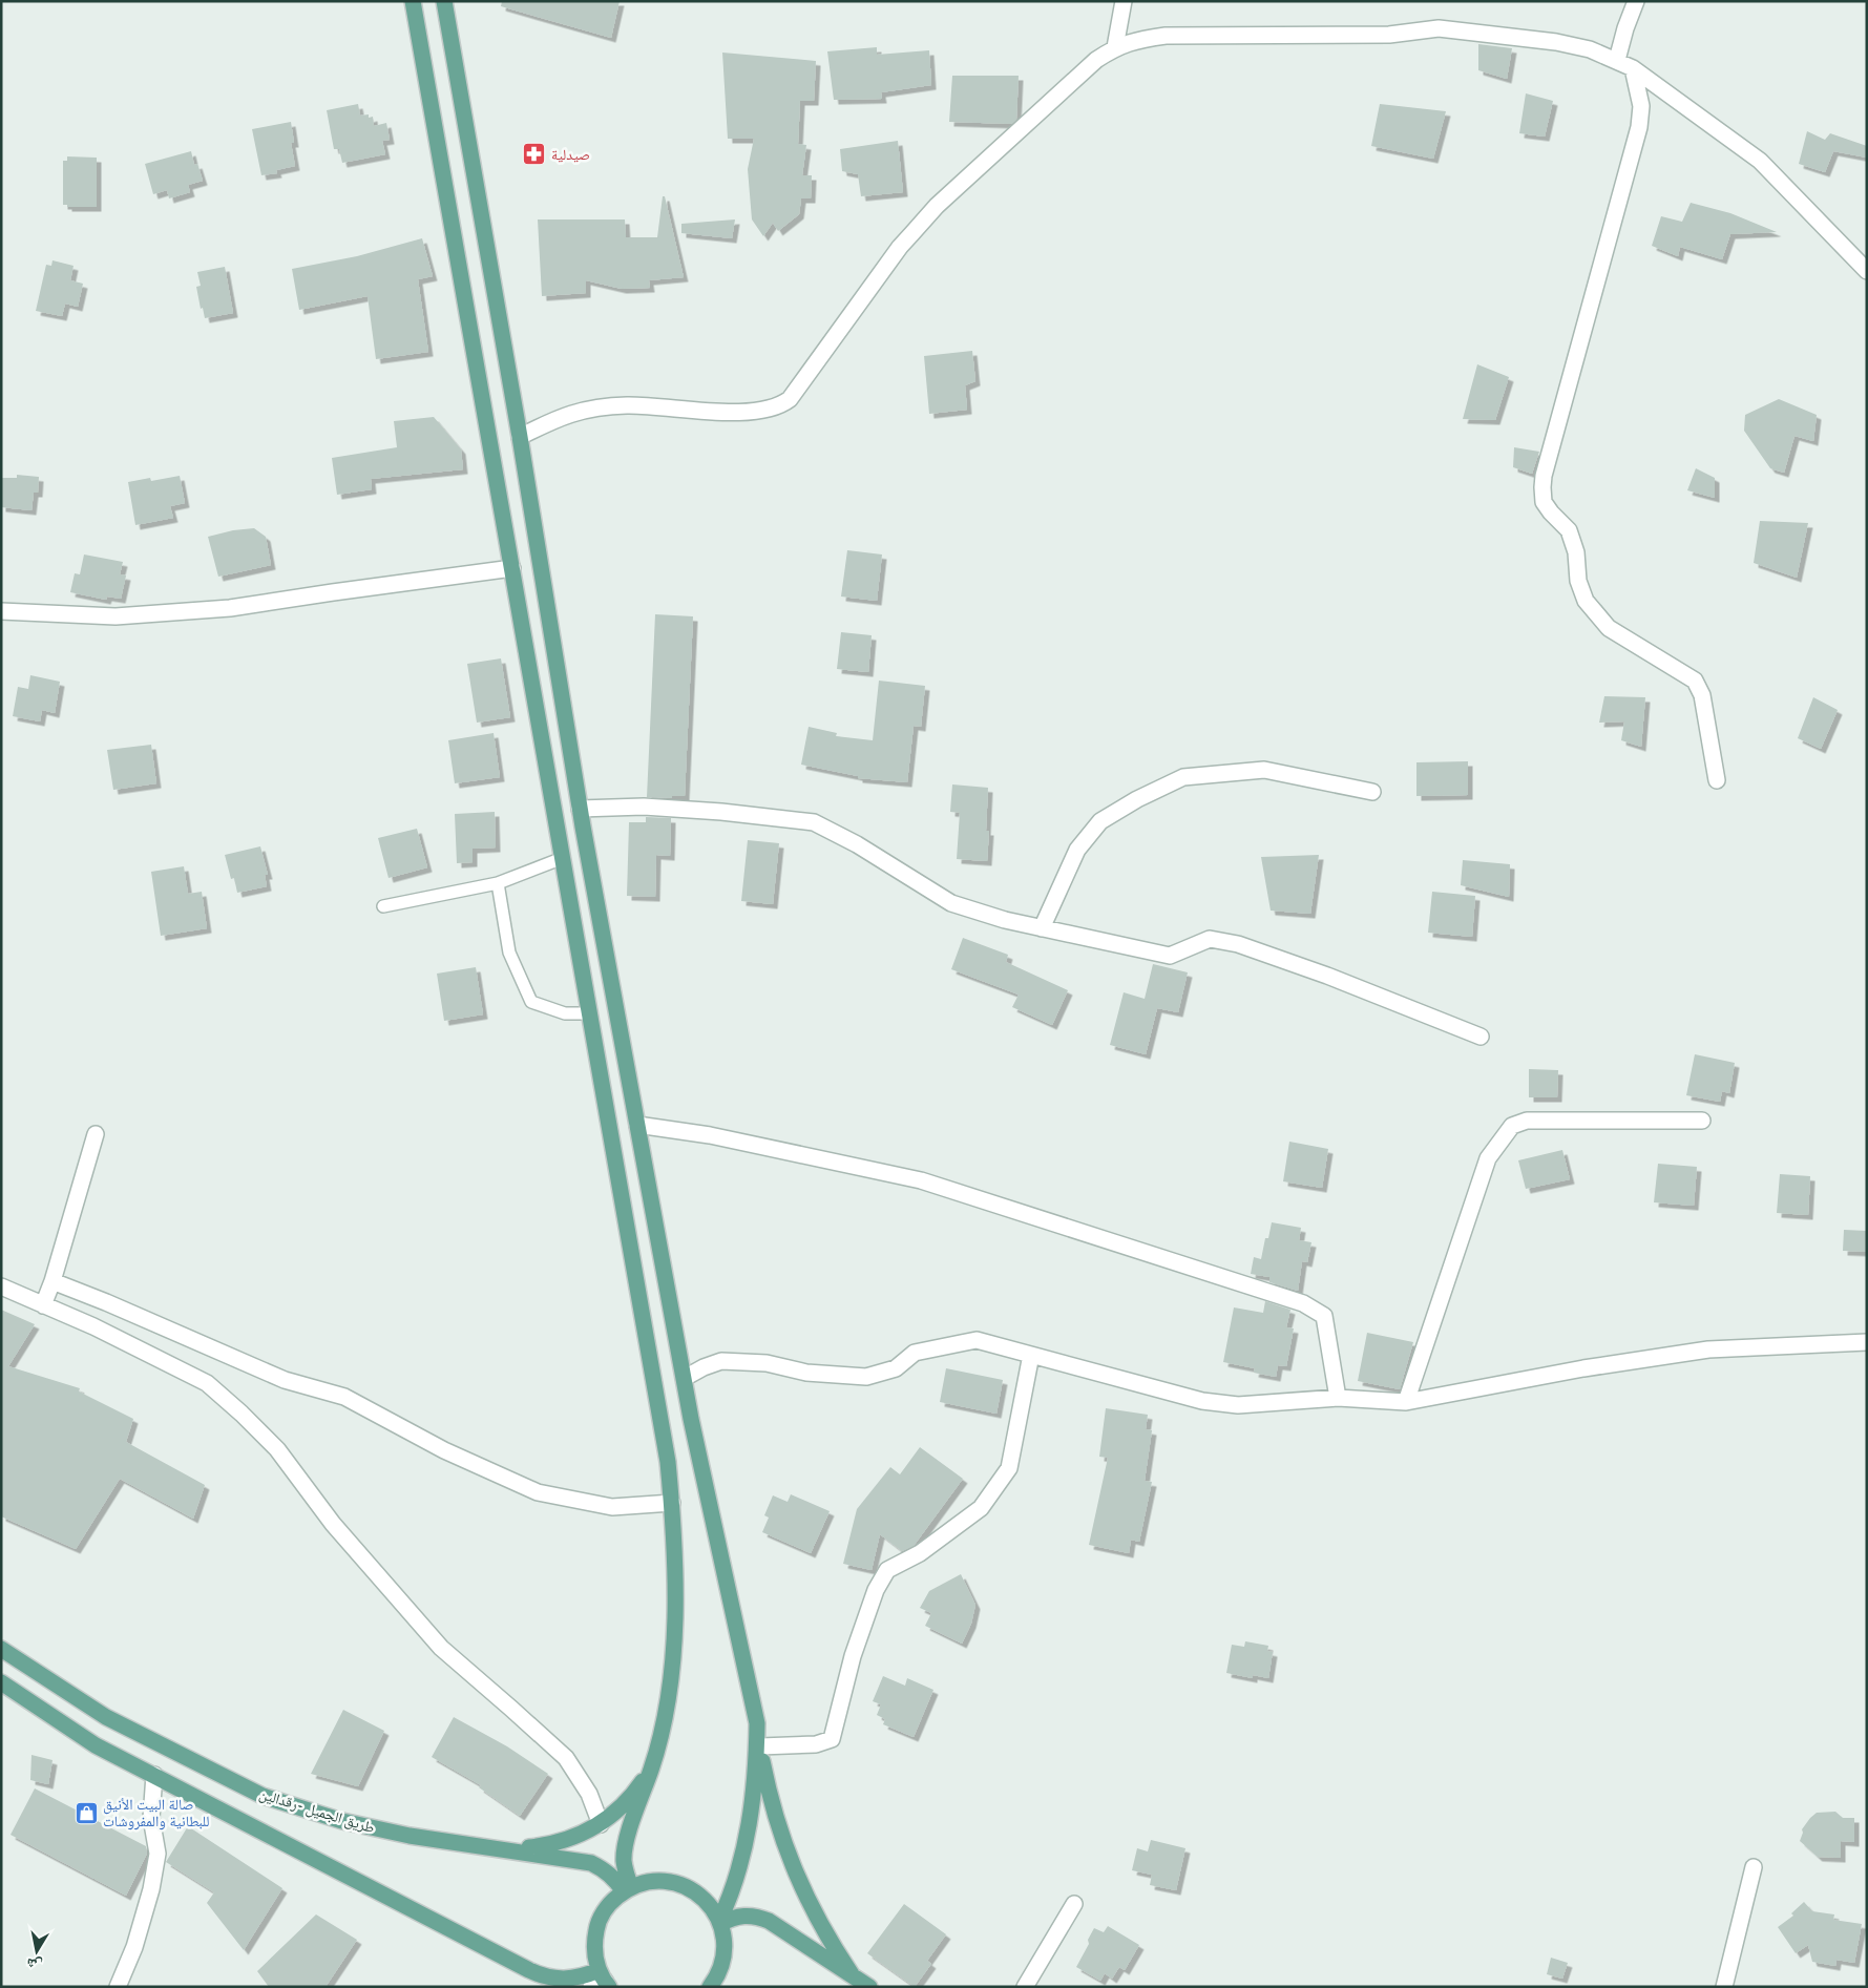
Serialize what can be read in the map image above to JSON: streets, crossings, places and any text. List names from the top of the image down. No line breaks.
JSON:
{"streets":{"main road":["طريق الجميل -رقدالين"]},"places":{"pharmacy":["صيدلية"],"shop":["صالة البيت الأنيق للبطانية والمفروشات"]},"north":"bottom"}
